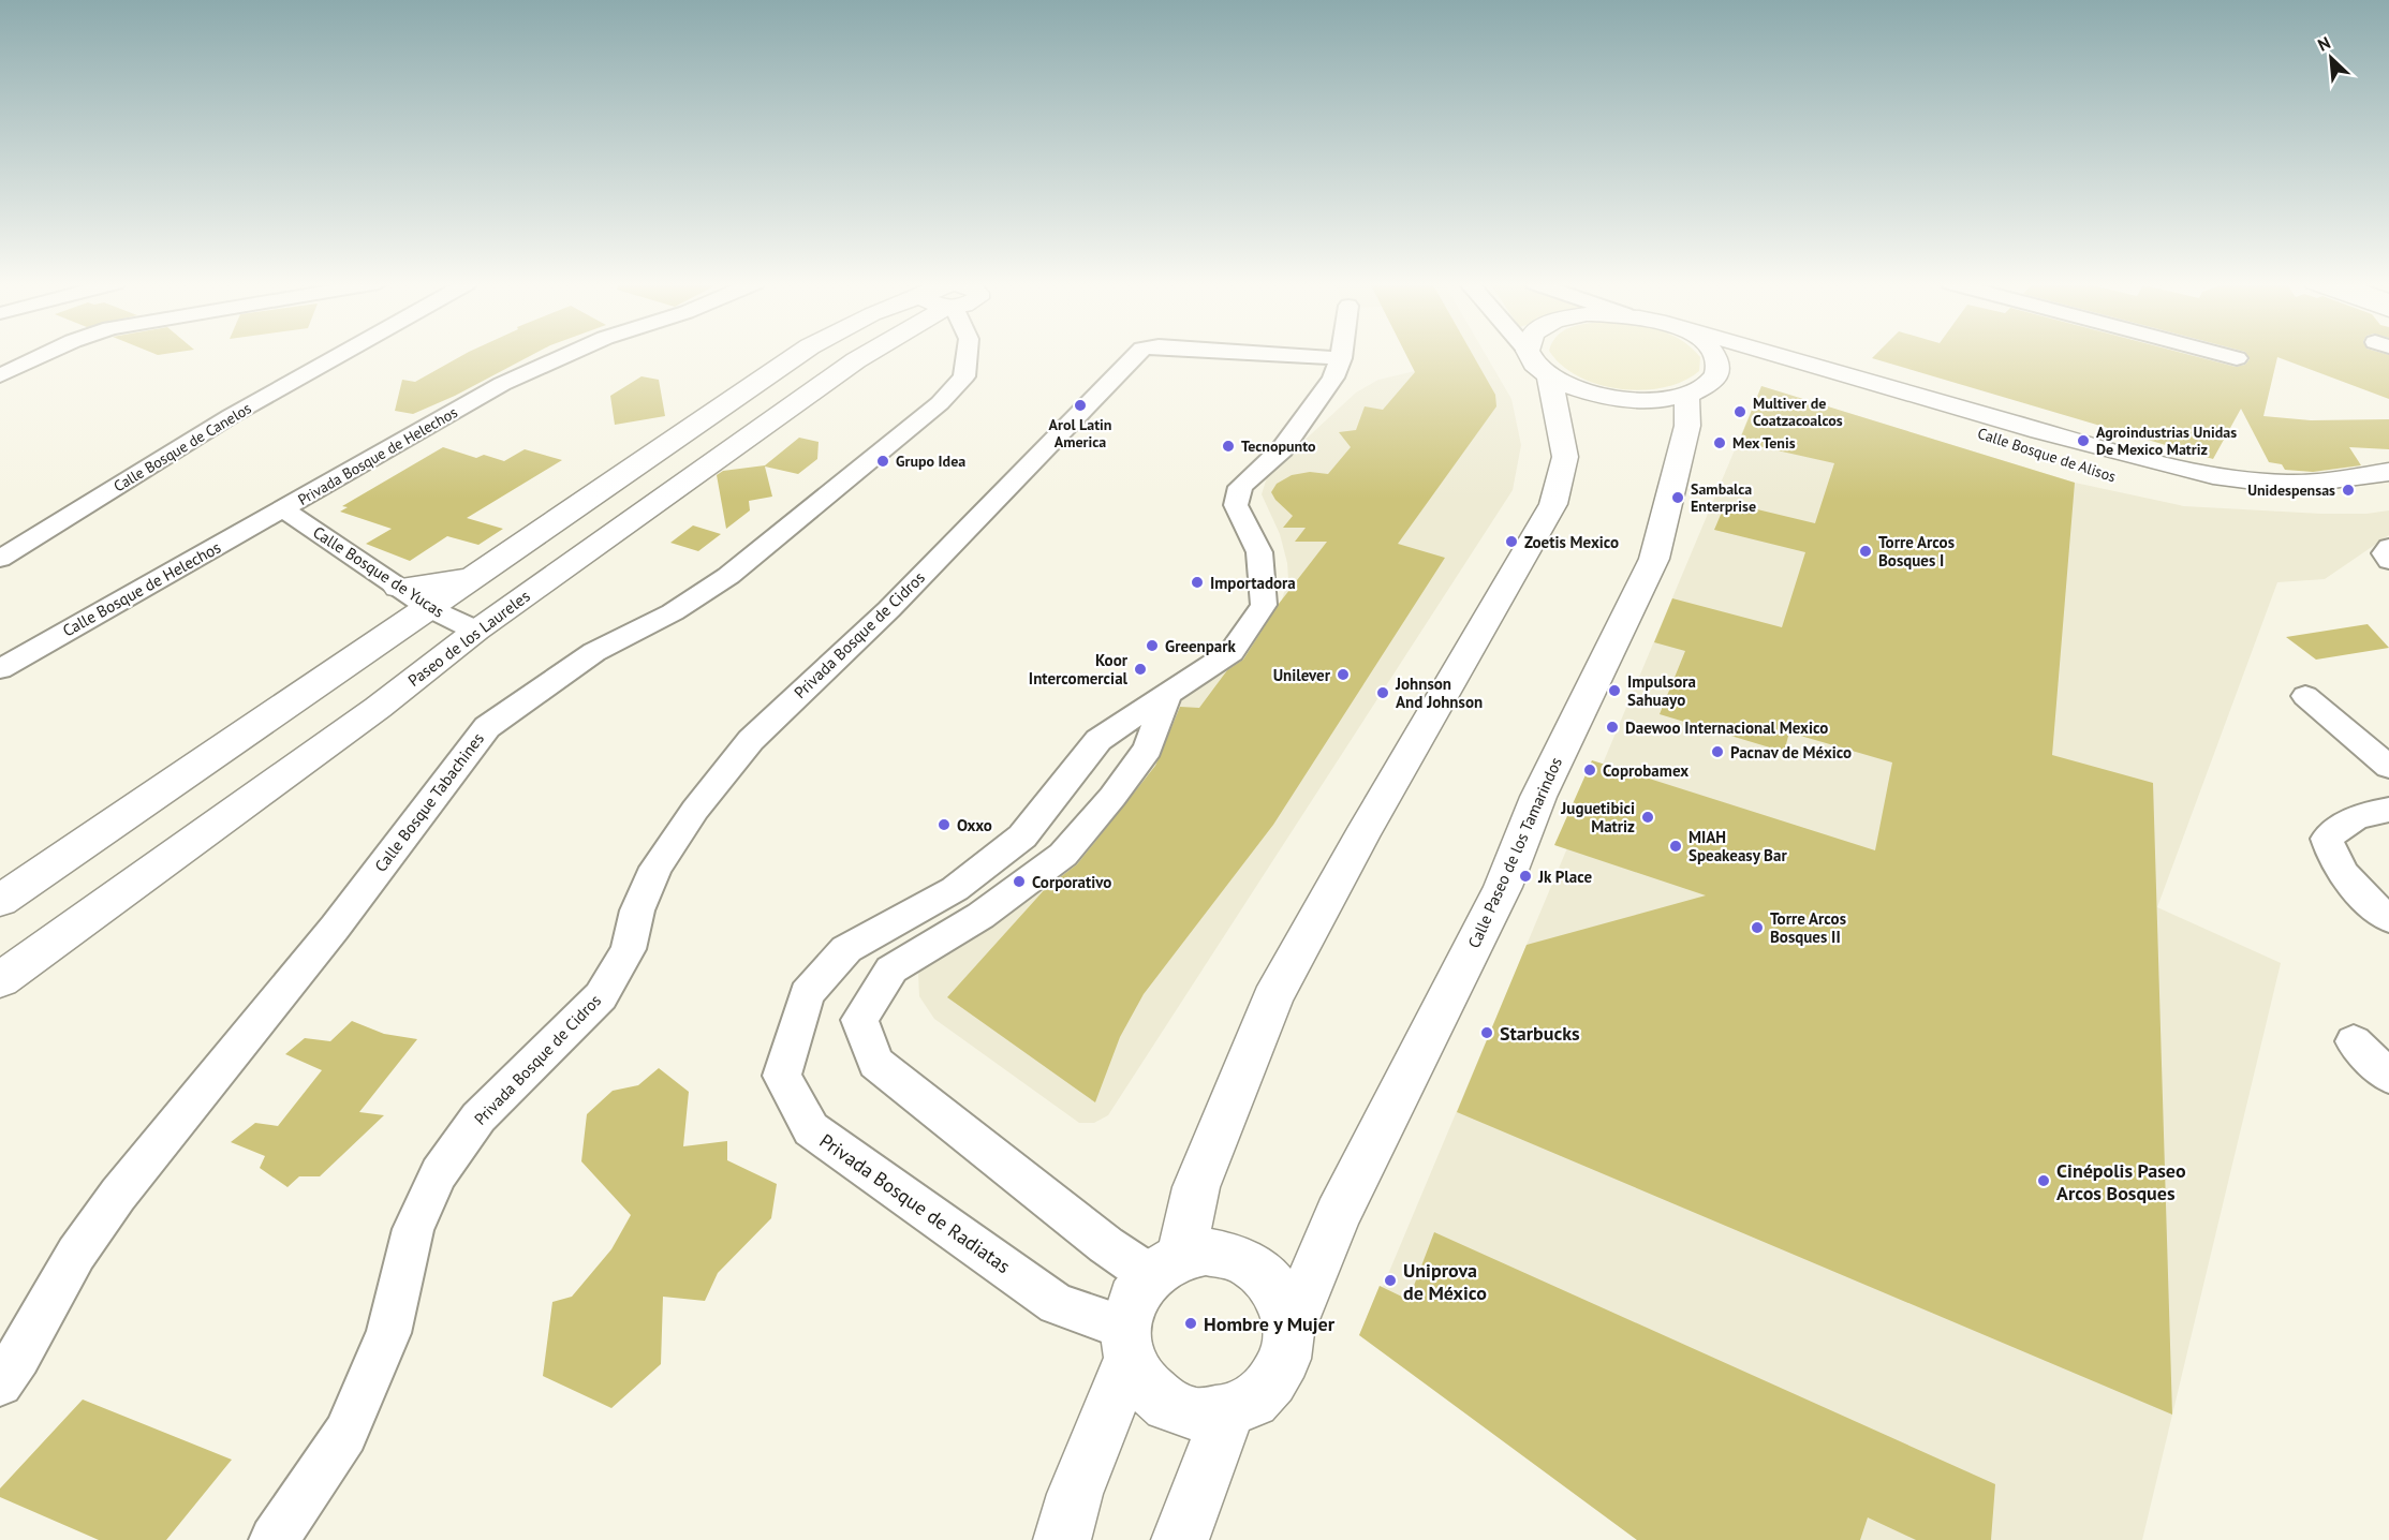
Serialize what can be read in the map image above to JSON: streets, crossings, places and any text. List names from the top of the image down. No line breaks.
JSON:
{"streets":{"street":["Calle Bosque de Canelos","Calle Bosque de Alisos","Privada Bosque de Helechos","Calle Bosque de Yucas","Calle Bosque de Helechos","Privada Bosque de Cidros","Paseo de los Laureles","Calle Bosque Tabachines","Calle Paseo de los Tamarindos","Privada Bosque de Radiatas"]},"crossings":[["Privada Bosque de Helechos","Calle Bosque de Yucas"],["Privada Bosque de Helechos","Calle Bosque de Helechos"],["Calle Bosque de Yucas","Calle Bosque de Helechos"],["Calle Bosque de Yucas","Paseo de los Laureles"],["Privada Bosque de Cidros","Privada Bosque de Radiatas"],["Calle Paseo de los Tamarindos","Privada Bosque de Radiatas"]],"places":["Arol Latin America","Multiver de Coatzacoalcos","Agroindustrias Unidas De Mexico Matriz","Mex Tenis","Tecnopunto","Grupo Idea","Unidespensas","Sambalca Enterprise","Zoetis Mexico","Torre Arcos Bosques I","Importadora","Greenpark","Koor Intercomercial","Unilever","Impulsora Sahuayo","Johnson And Johnson","Daewoo Internacional Mexico","Pacnav de México","Coprobamex","Juguetibici Matriz","Oxxo","MIAH Speakeasy Bar","Jk Place","Corporativo","Torre Arcos Bosques II","Starbucks","Cinépolis Paseo Arcos Bosques","Uniprova de México","Hombre y Mujer"],"north":"top left"}
